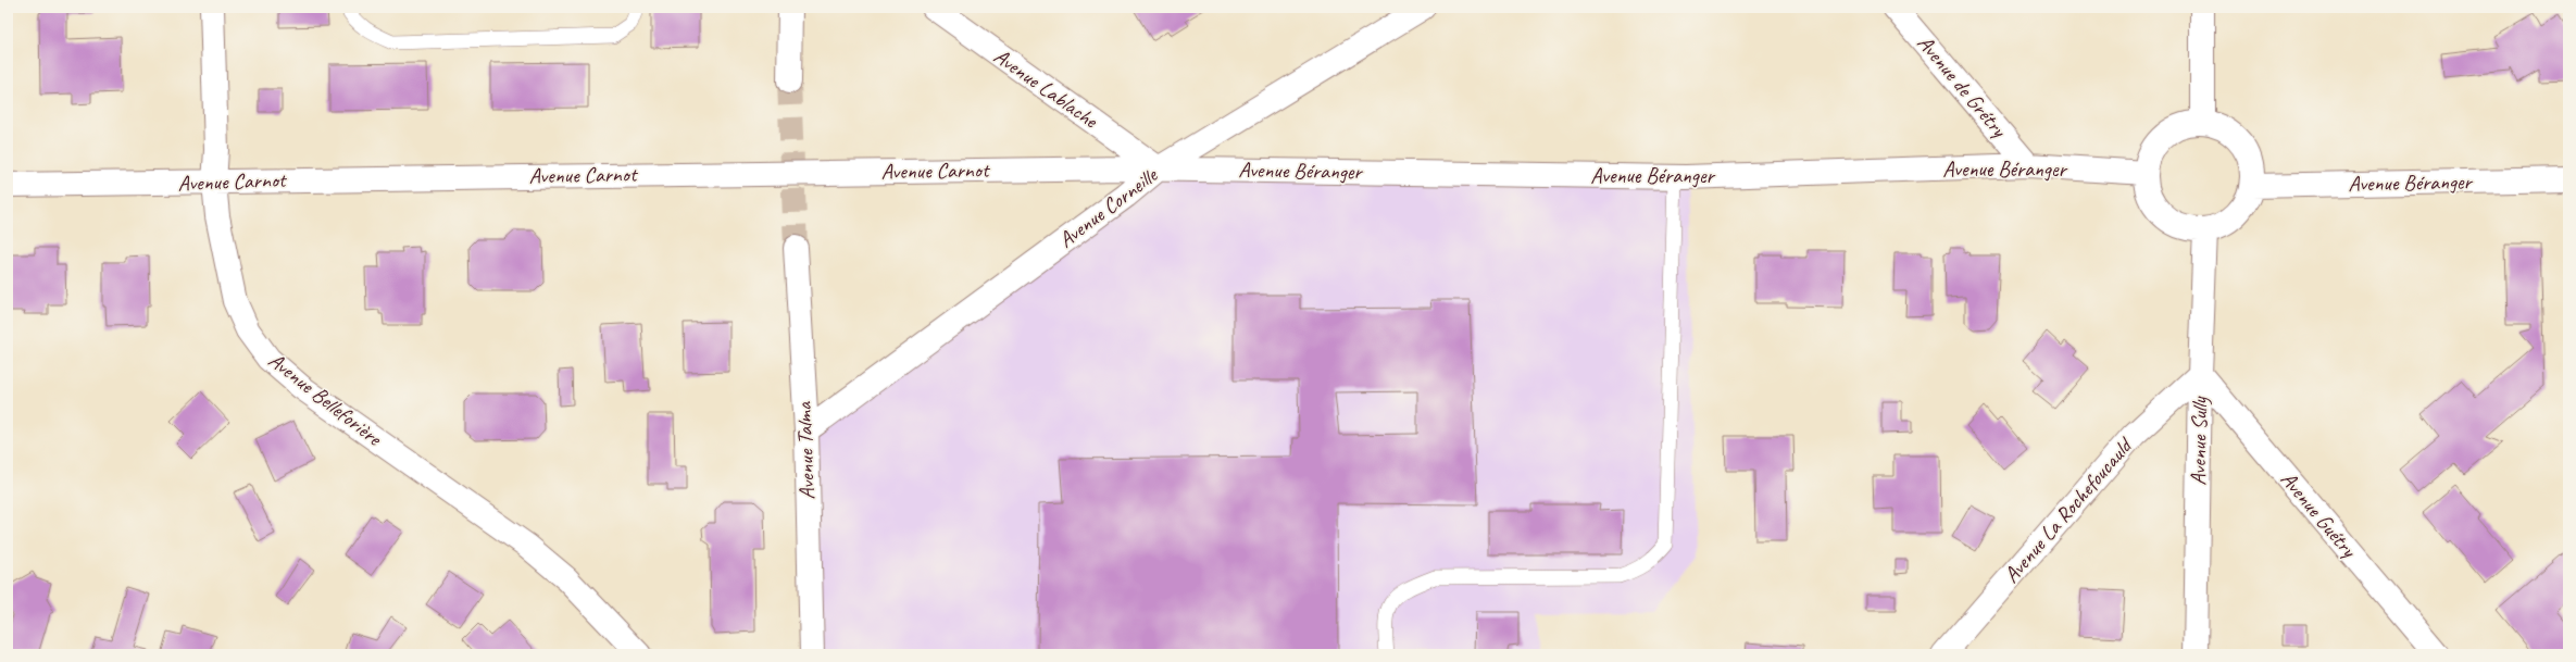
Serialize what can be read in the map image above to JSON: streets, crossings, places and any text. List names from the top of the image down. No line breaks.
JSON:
{"streets":{"street":["Avenue de Grétry","Avenue Lablache","Avenue Béranger","Avenue Carnot","Avenue Corneille","Avenue Belleforière","Avenue Sully","Avenue Talma","Avenue La Rochefoucauld","Avenue Guétry"]},"crossings":[["Avenue de Grétry","Avenue Béranger"],["Avenue Lablache","Avenue Béranger"],["Avenue Lablache","Avenue Carnot"],["Avenue Lablache","Avenue Corneille"],["Avenue Béranger","Avenue Carnot"],["Avenue Béranger","Avenue Corneille"],["Avenue Béranger","Avenue Sully"],["Avenue Carnot","Avenue Corneille"],["Avenue Carnot","Avenue Belleforière"],["Avenue Corneille","Avenue Talma"],["Avenue Sully","Avenue La Rochefoucauld"],["Avenue Sully","Avenue Guétry"],["Avenue La Rochefoucauld","Avenue Guétry"]]}
